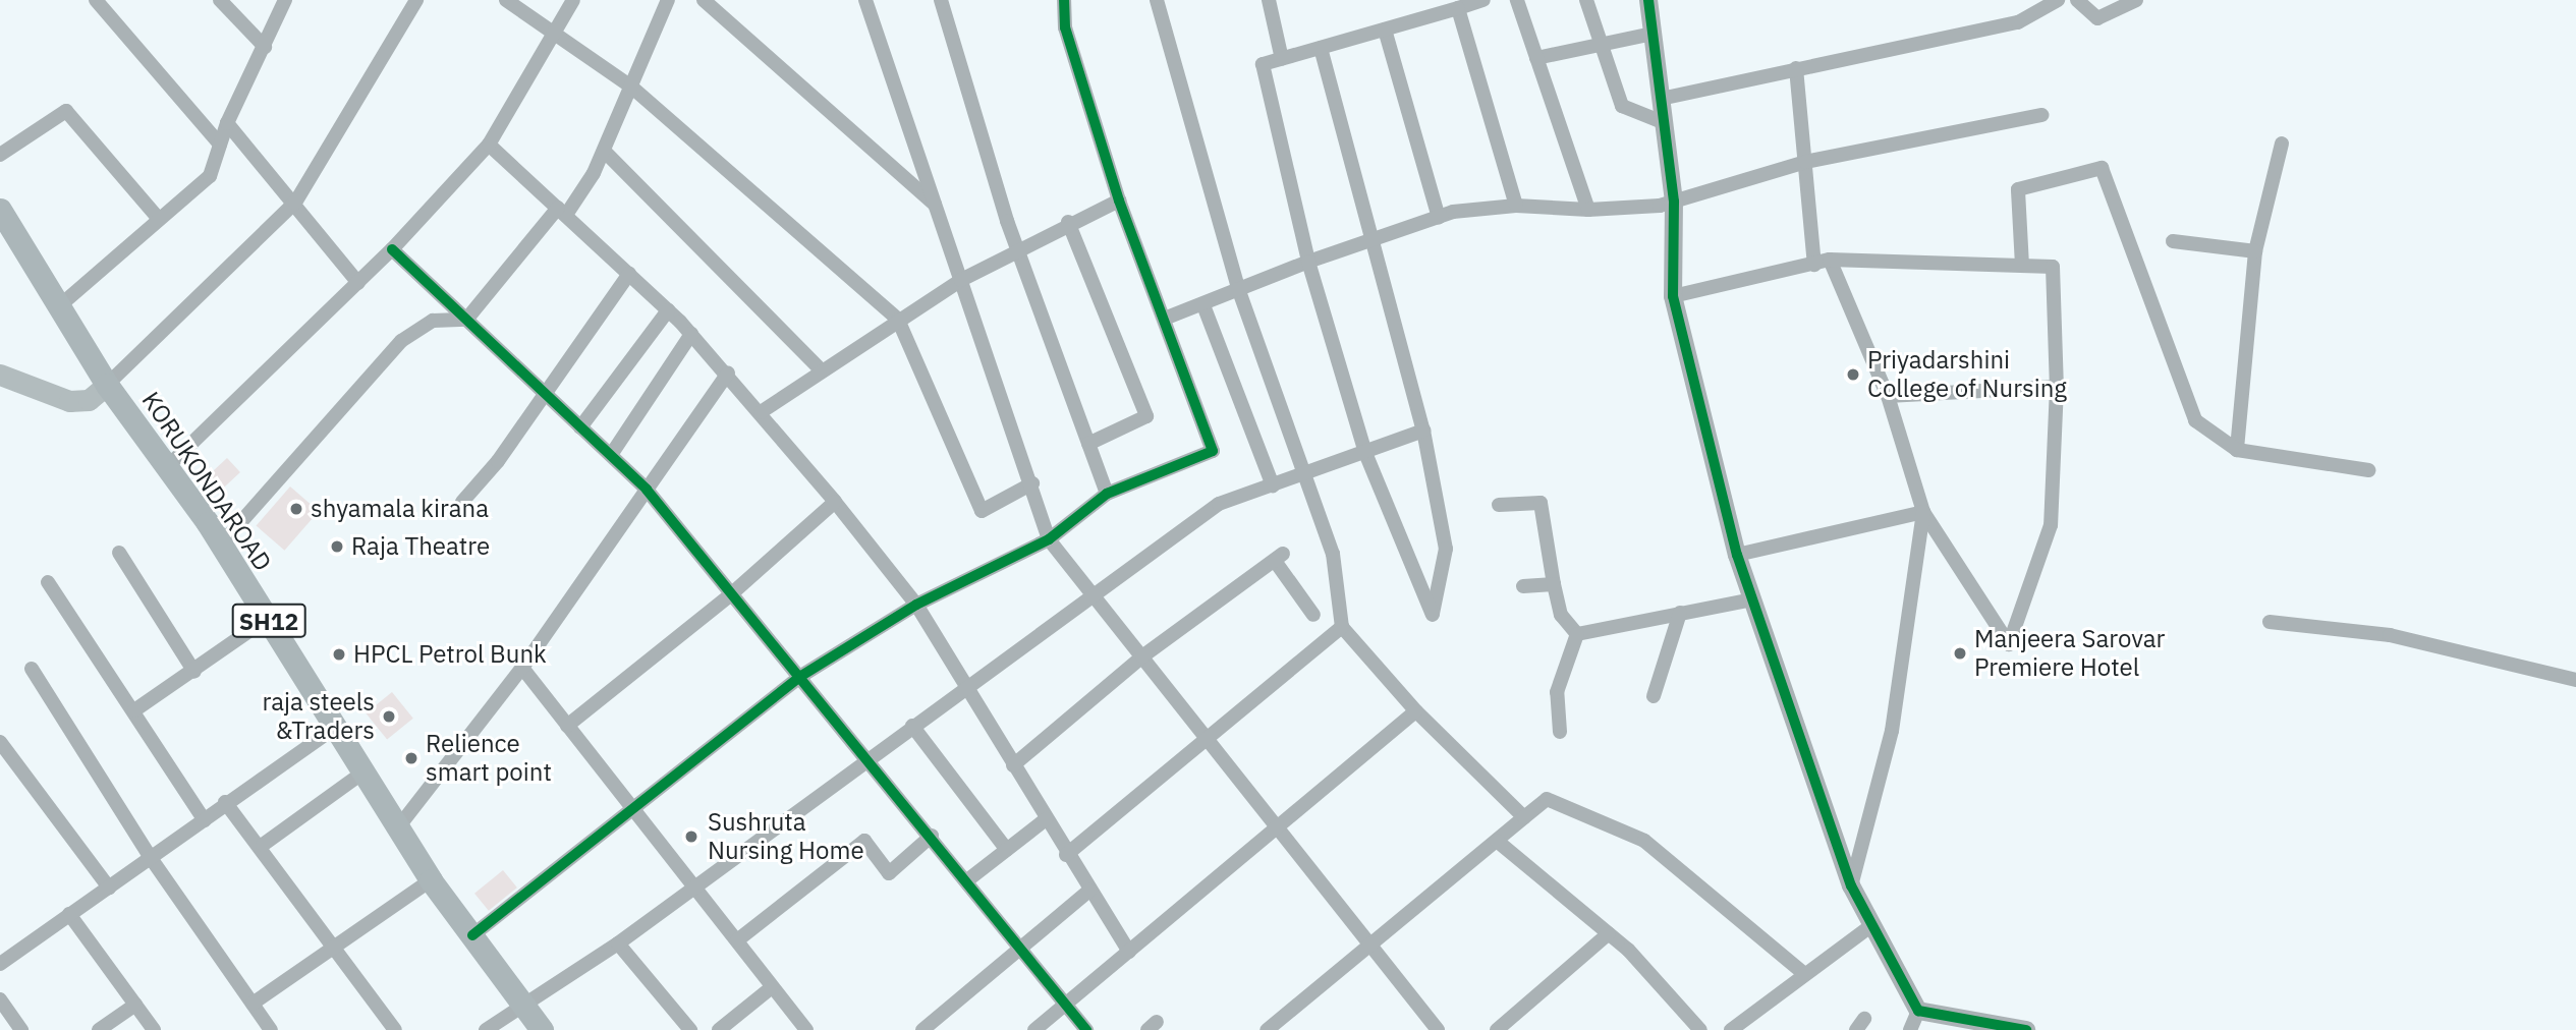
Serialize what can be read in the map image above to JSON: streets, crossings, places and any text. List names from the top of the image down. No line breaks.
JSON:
{"streets":{"main road":["KORUKONDAROAD","SH12"]},"places":["Priyadarshini College of Nursing","shyamala kirana","Raja Theatre","Manjeera Sarovar Premiere Hotel","HPCL Petrol Bunk","raja steels &Traders","Relience smart point","Sushruta Nursing Home"]}
